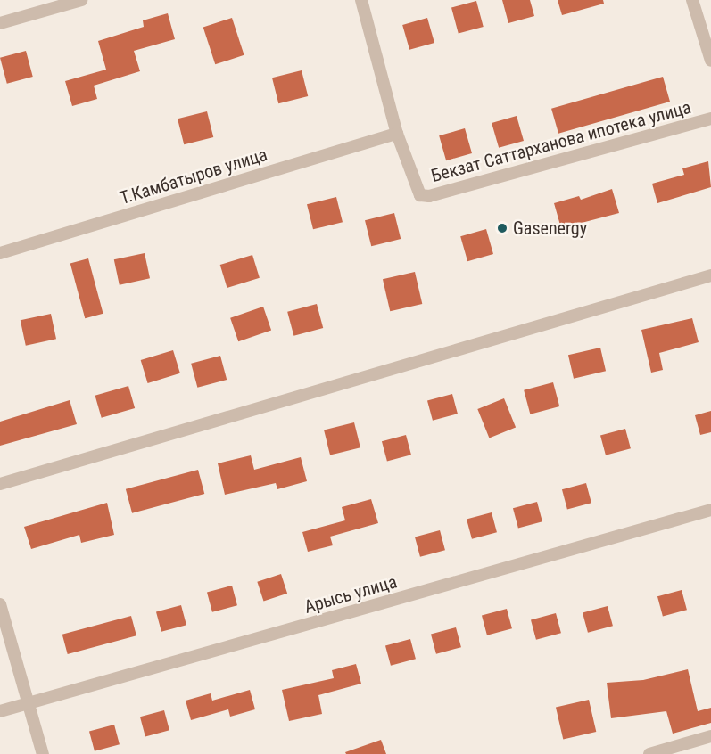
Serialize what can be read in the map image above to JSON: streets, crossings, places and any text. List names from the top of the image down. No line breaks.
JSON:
{"streets":{"street":["Бекзат Саттарханова ипотека улица","Т.Камбатыров улица","Арысь улица"]},"crossings":[["Бекзат Саттарханова ипотека улица","Т.Камбатыров улица"]],"places":["Gasenergy"]}
